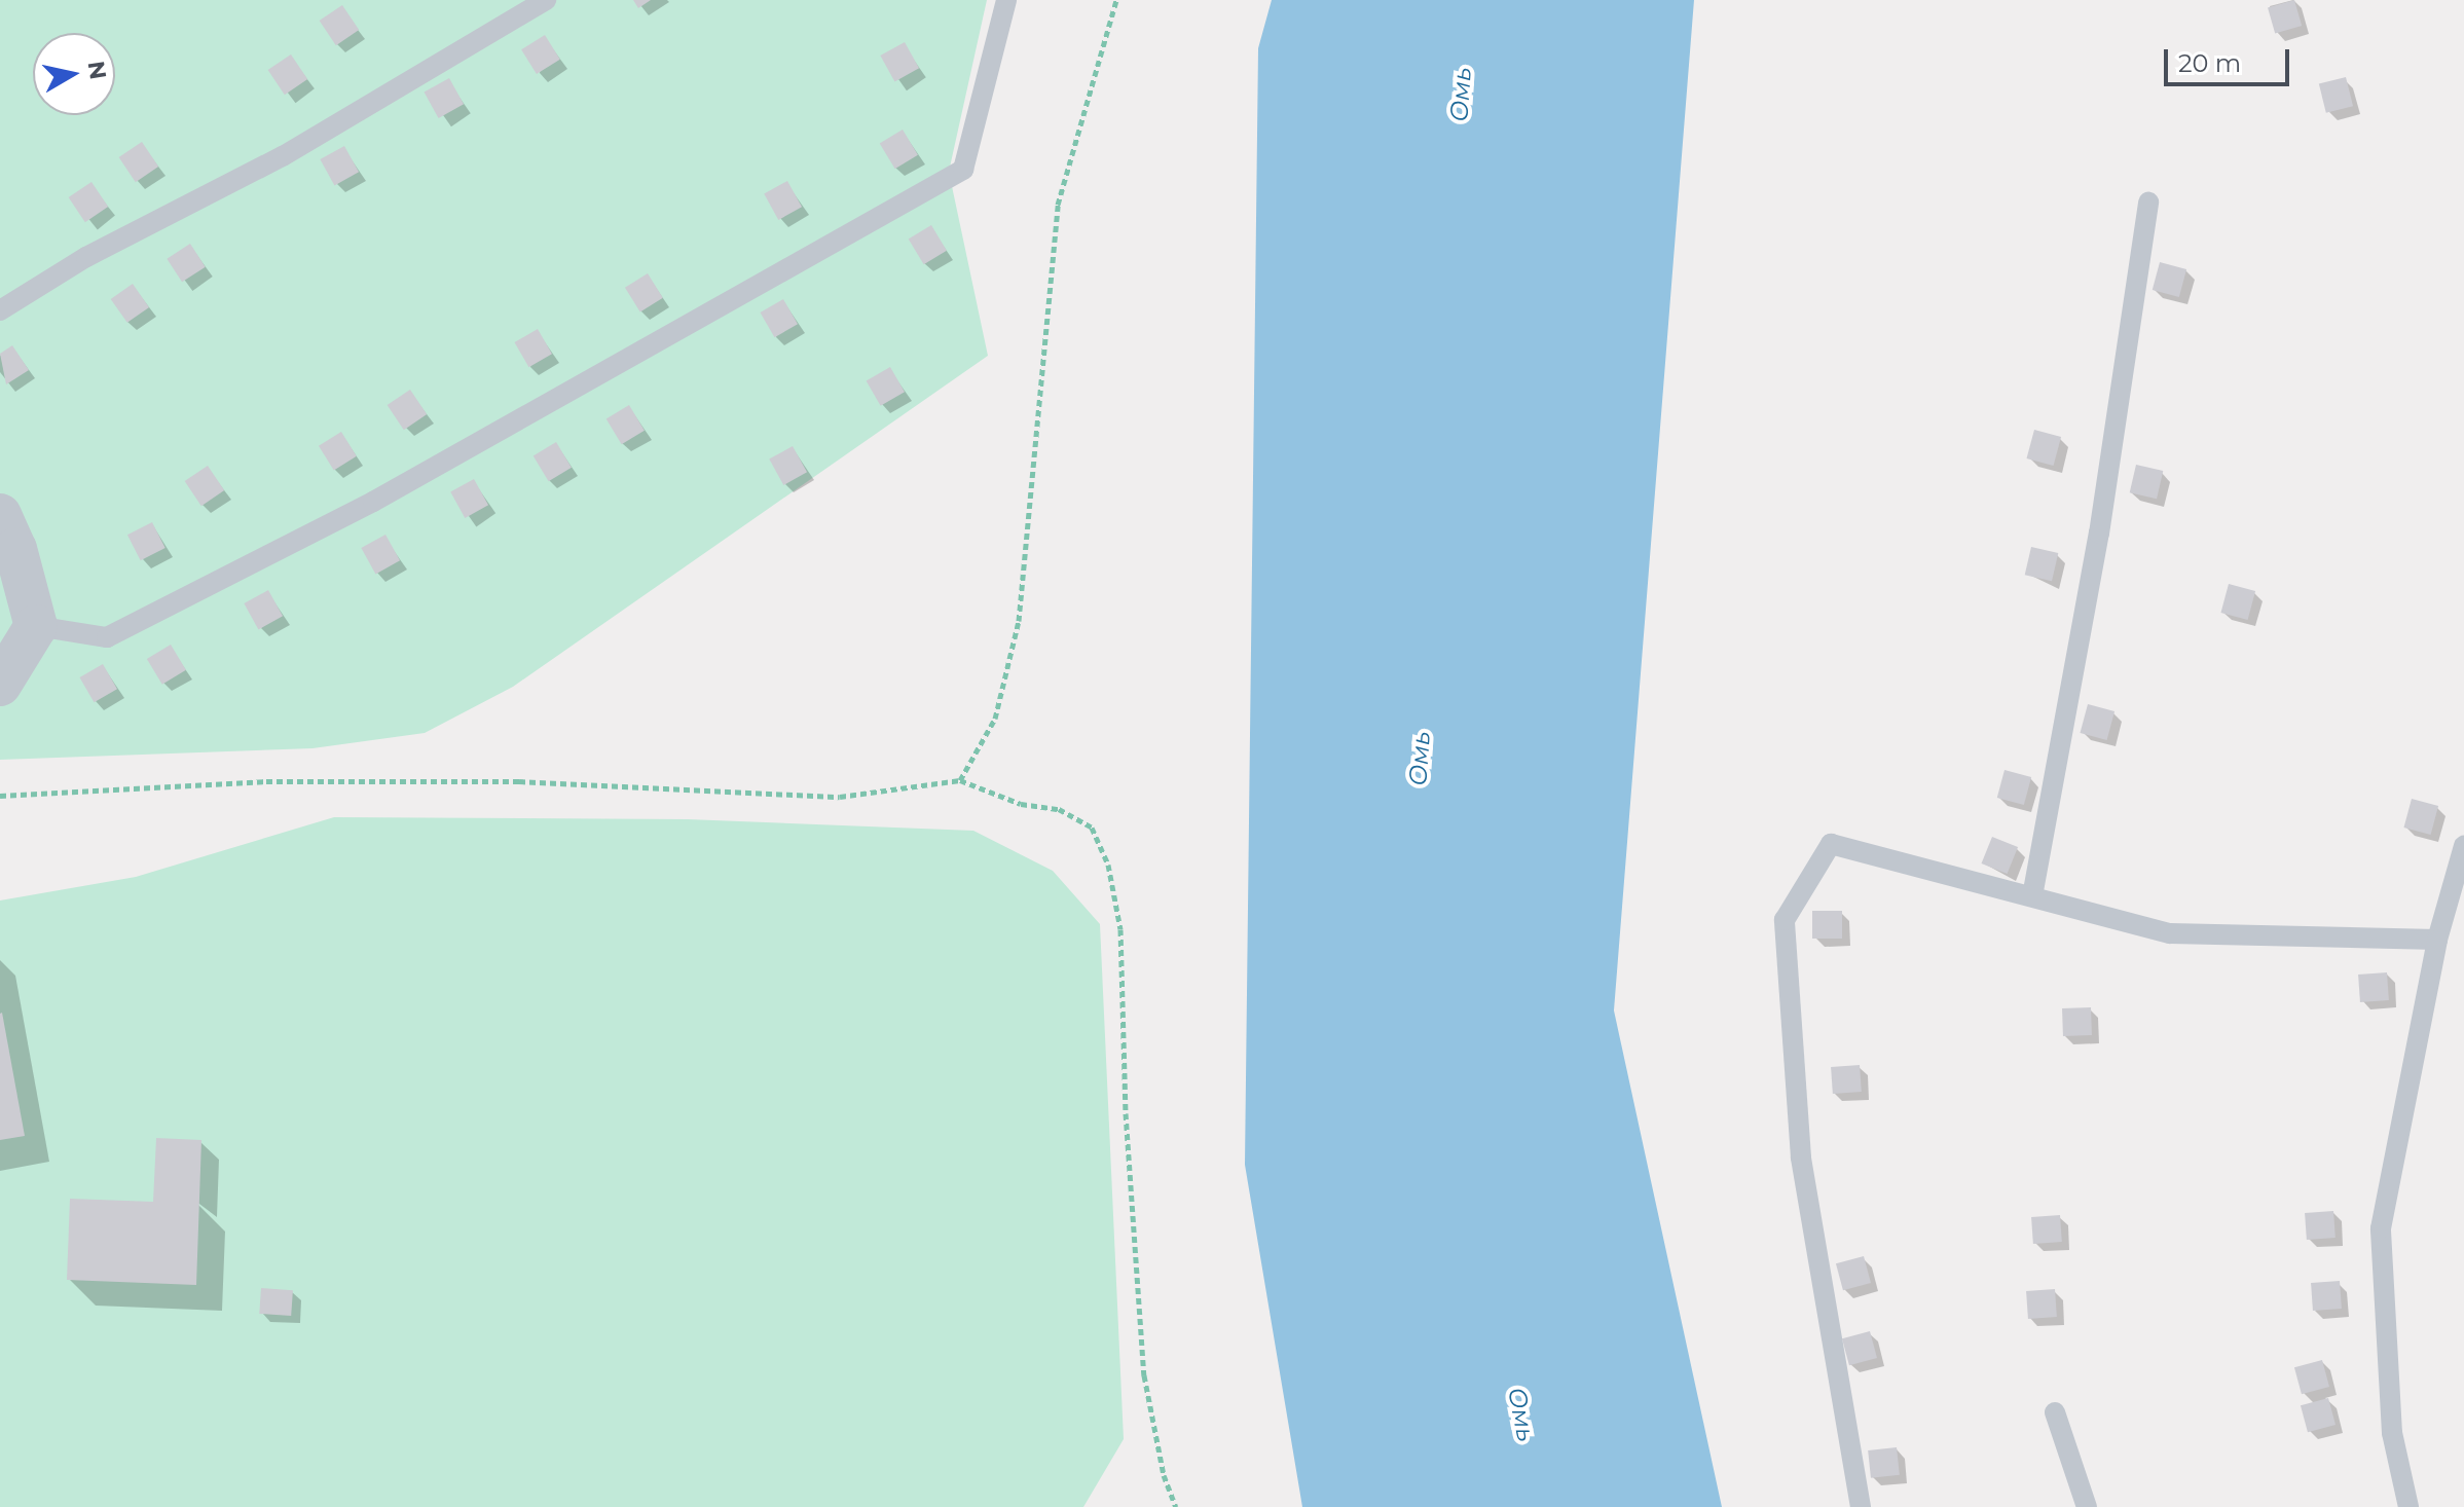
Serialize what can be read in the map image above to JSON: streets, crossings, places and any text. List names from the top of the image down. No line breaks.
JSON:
{"water":["Омь"],"scale_bar":"20 m","north":"right"}
